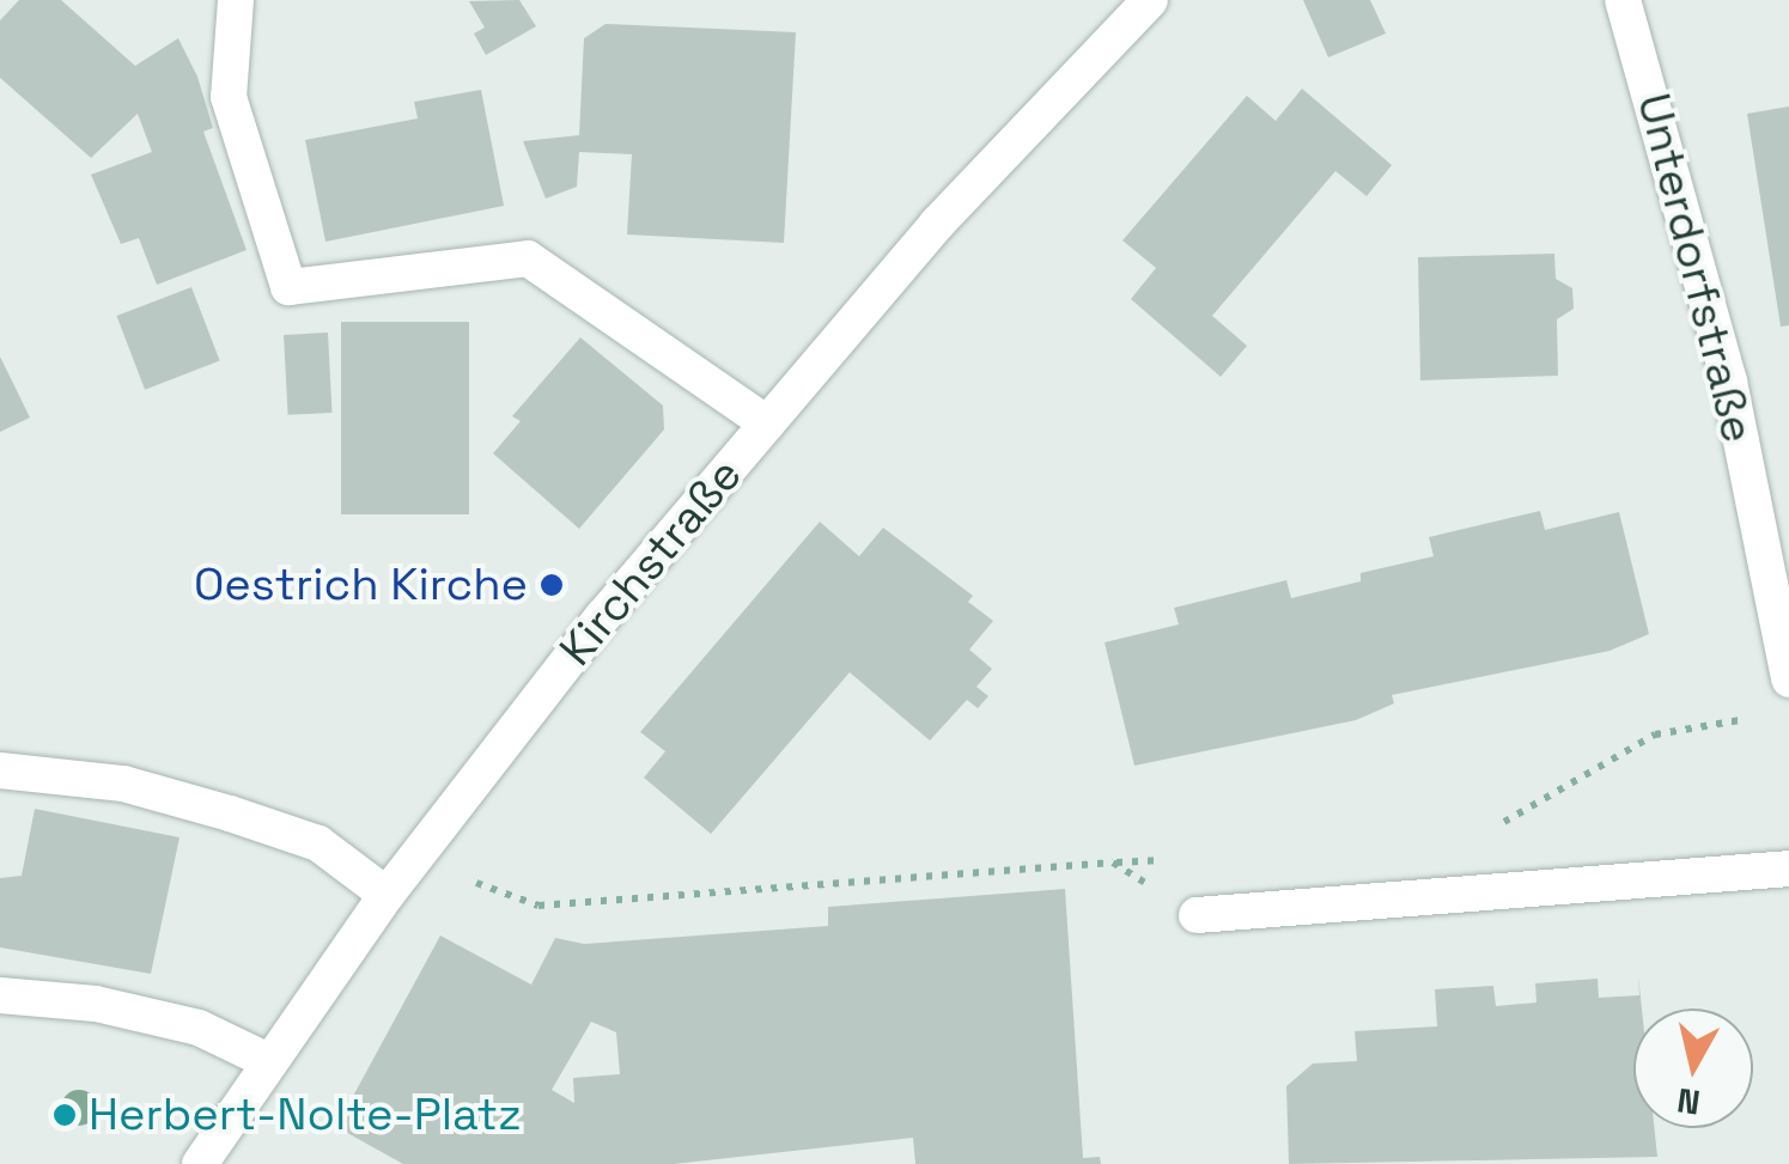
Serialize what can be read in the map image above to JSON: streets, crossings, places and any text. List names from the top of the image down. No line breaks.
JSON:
{"streets":{"street":["Unterdorfstraße","Kirchstraße"]},"places":["Oestrich Kirche","Herbert-Nolte-Platz"],"north":"bottom"}
